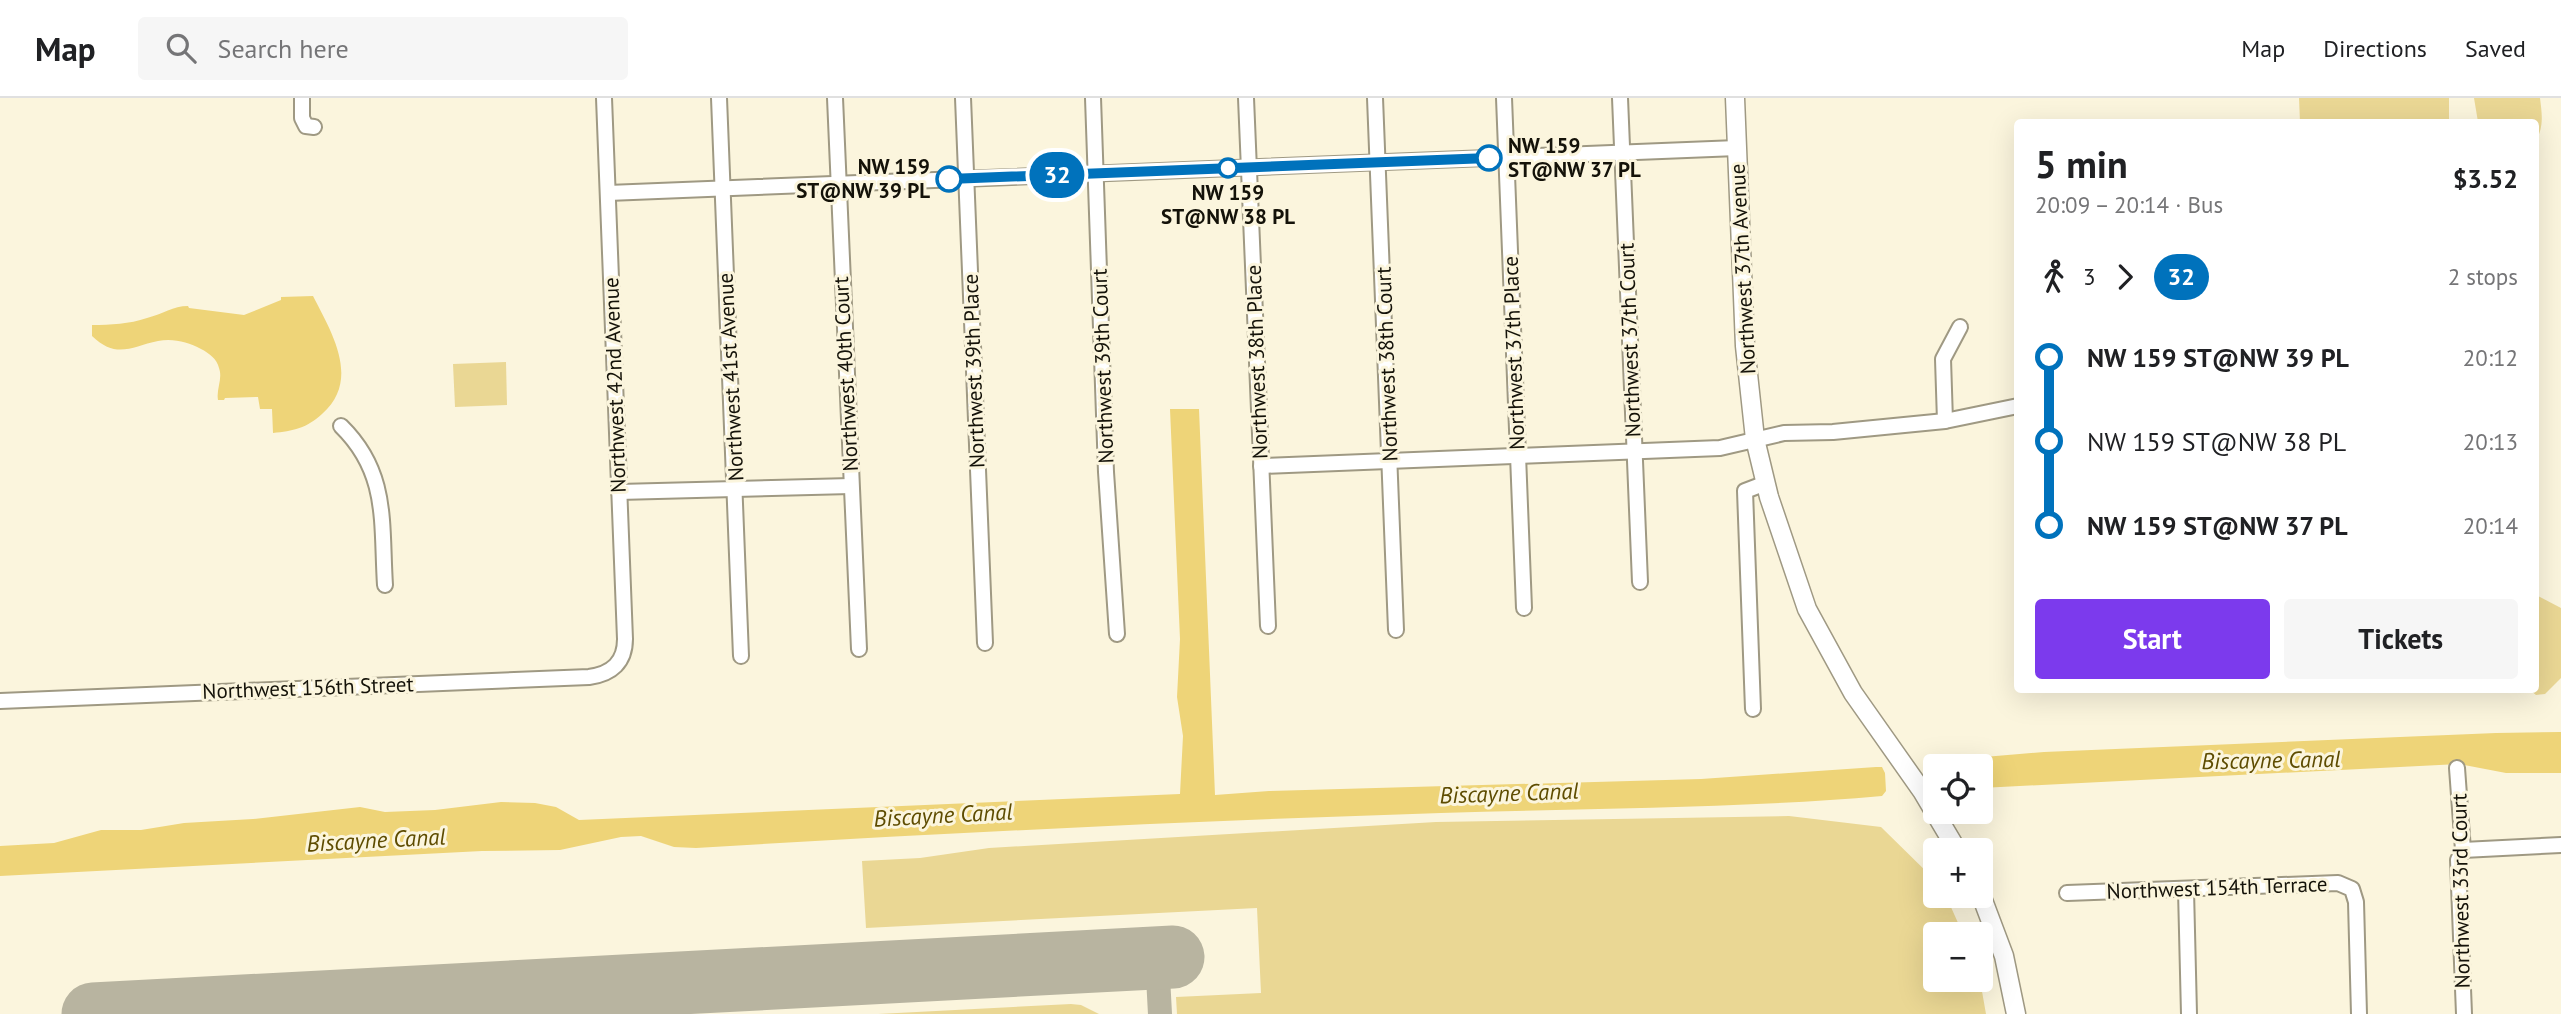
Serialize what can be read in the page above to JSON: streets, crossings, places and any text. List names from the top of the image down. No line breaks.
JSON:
{"streets":{"main road":["Northwest 37th Avenue"],"street":["Northwest 37th Court","Northwest 37th Place","Northwest 38th Place","Northwest 38th Court","Northwest 39th Court","Northwest 39th Place","Northwest 40th Court","Northwest 41st Avenue","Northwest 42nd Avenue","Northwest 156th Street","Northwest 154th Terrace","Northwest 33rd Court"]},"crossings":[["Northwest 42nd Avenue","Northwest 156th Street"]],"water":["Biscayne Canal"],"places":["NW 159 ST@NW 37 PL","NW 159 ST@NW 38 PL","NW 159 ST@NW 39 PL"],"lines":["bus line 32"],"page":{"header":"Map","search":"Search here","nav":["Map","Directions","Saved"],"on_map":"32","heading":["5 min","20:09 – 20:14 · Bus","$3.52"],"legs":["3","32","2 stops"],"list":[{"name":"NW 159 ST@NW 39 PL","value":"20:12"},{"name":"NW 159 ST@NW 38 PL","value":"20:13"},{"name":"NW 159 ST@NW 37 PL","value":"20:14"}],"buttons":["Start","Tickets"],"map_buttons":["+","−"]}}
